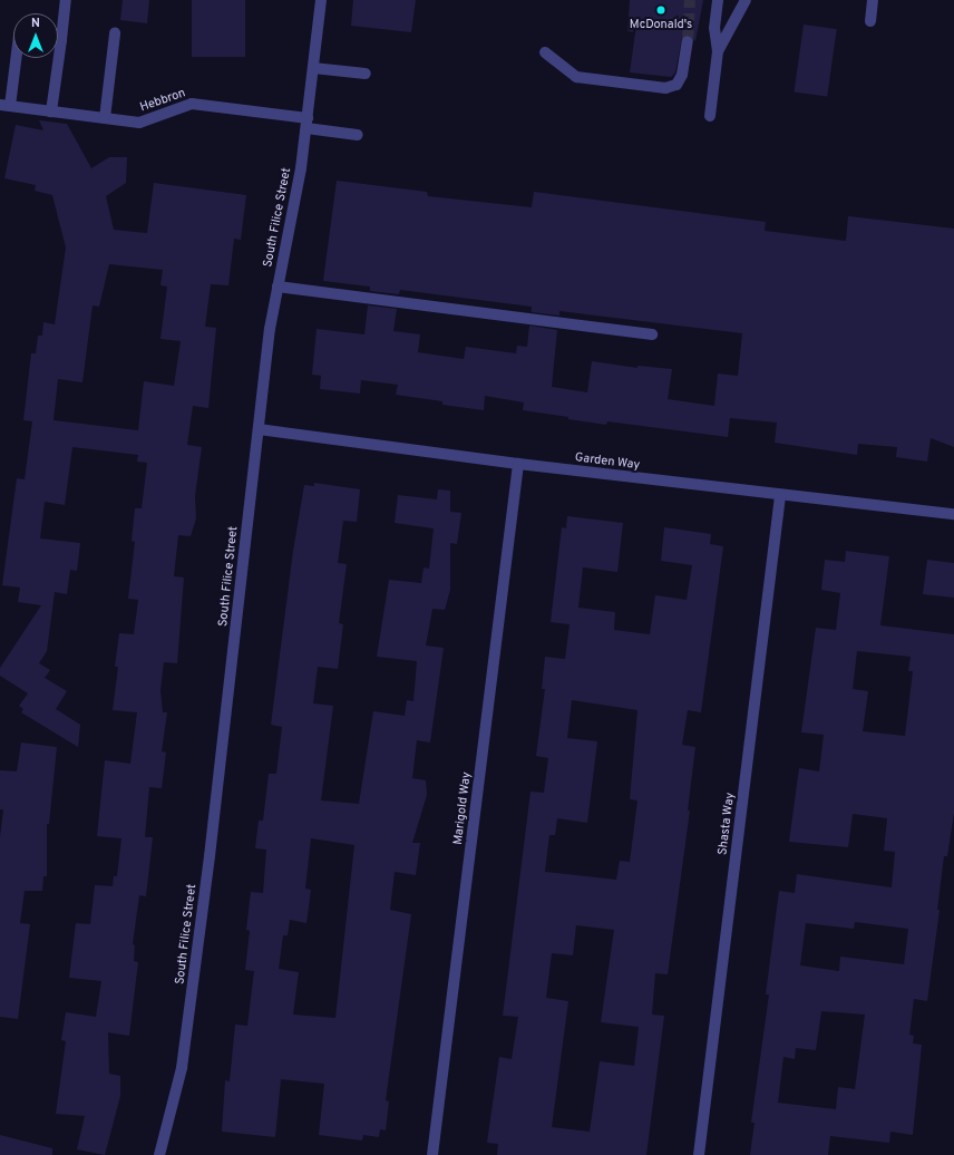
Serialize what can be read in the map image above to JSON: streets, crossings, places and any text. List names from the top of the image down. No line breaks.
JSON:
{"streets":{"street":["Hebbron","South Filice Street","Garden Way","Marigold Way","Shasta Way"]},"crossings":[["Hebbron","South Filice Street"],["South Filice Street","Garden Way"],["Garden Way","Marigold Way"],["Garden Way","Shasta Way"]],"places":["McDonald's"],"north":"top"}
